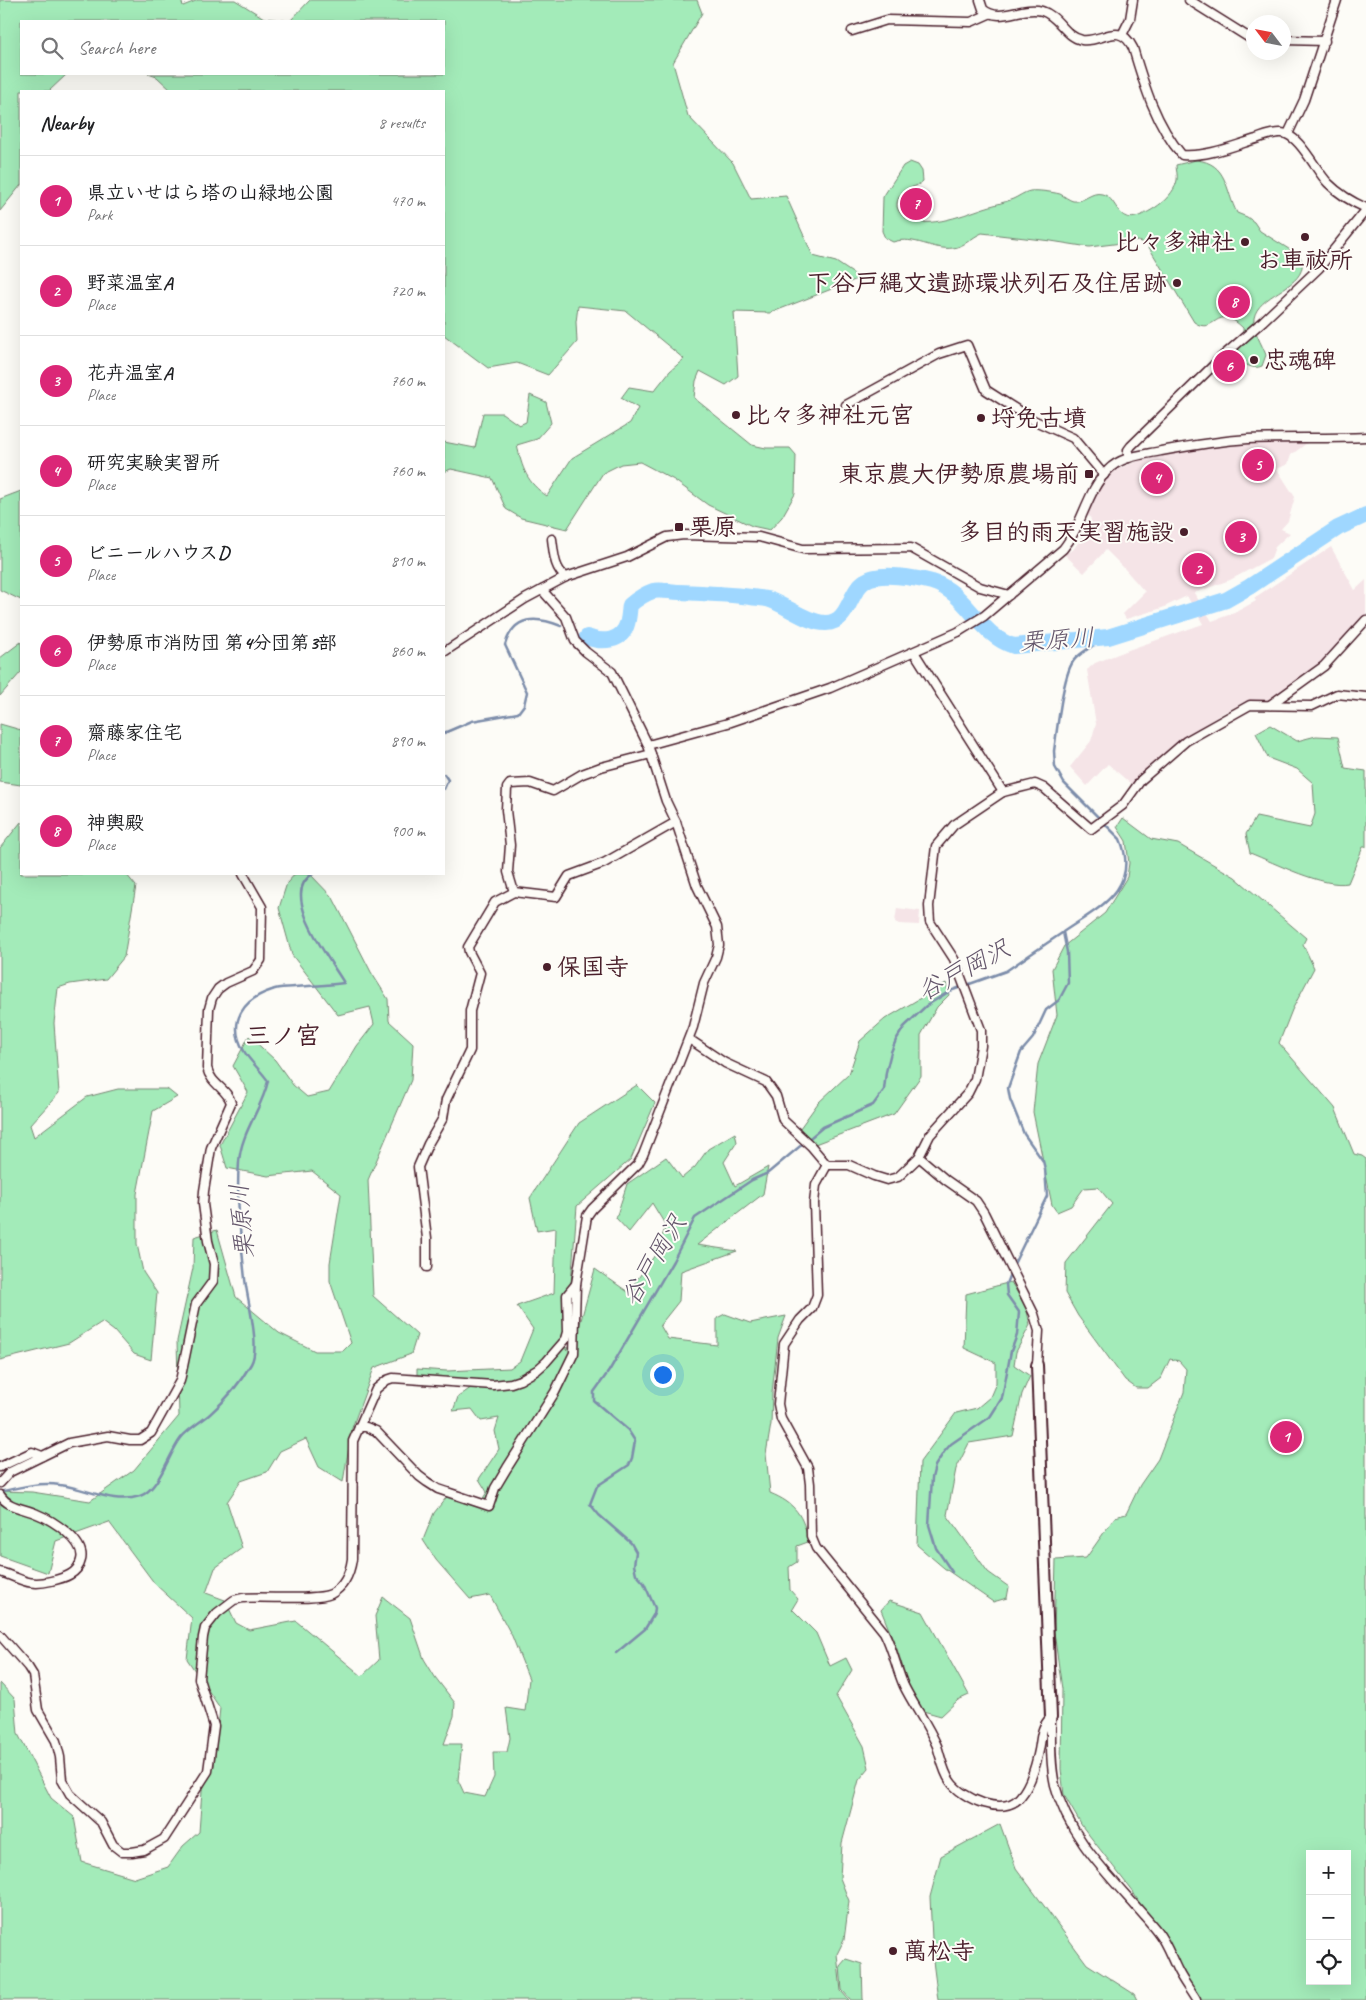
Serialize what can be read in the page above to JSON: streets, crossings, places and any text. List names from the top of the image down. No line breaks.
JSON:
{"districts":["三ノ宮"],"water":["栗原川","谷戸岡沢"],"places":{"other":["お車祓所","比々多神社","下谷戸縄文遺跡環状列石及住居跡","忠魂碑","比々多神社元宮","埒免古墳","多目的雨天実習施設","保国寺","萬松寺"],"transit":["東京農大伊勢原農場前","栗原"]},"north":"top left","page":{"search":"Search here","heading":["Nearby","8 results"],"list":[{"mark":"1","name":"県立いせはら塔の山緑地公園","note":"Park","value":"470 m"},{"mark":"2","name":"野菜温室A","note":"Place","value":"720 m"},{"mark":"3","name":"花卉温室A","note":"Place","value":"760 m"},{"mark":"4","name":"研究実験実習所","note":"Place","value":"760 m"},{"mark":"5","name":"ビニールハウスD","note":"Place","value":"810 m"},{"mark":"6","name":"伊勢原市消防団 第4分団第3部","note":"Place","value":"860 m"},{"mark":"7","name":"齋藤家住宅","note":"Place","value":"890 m"},{"mark":"8","name":"神輿殿","note":"Place","value":"900 m"}],"pins":["7","8","6","5","4","3","2","1"],"map_buttons":["+","−"]}}
